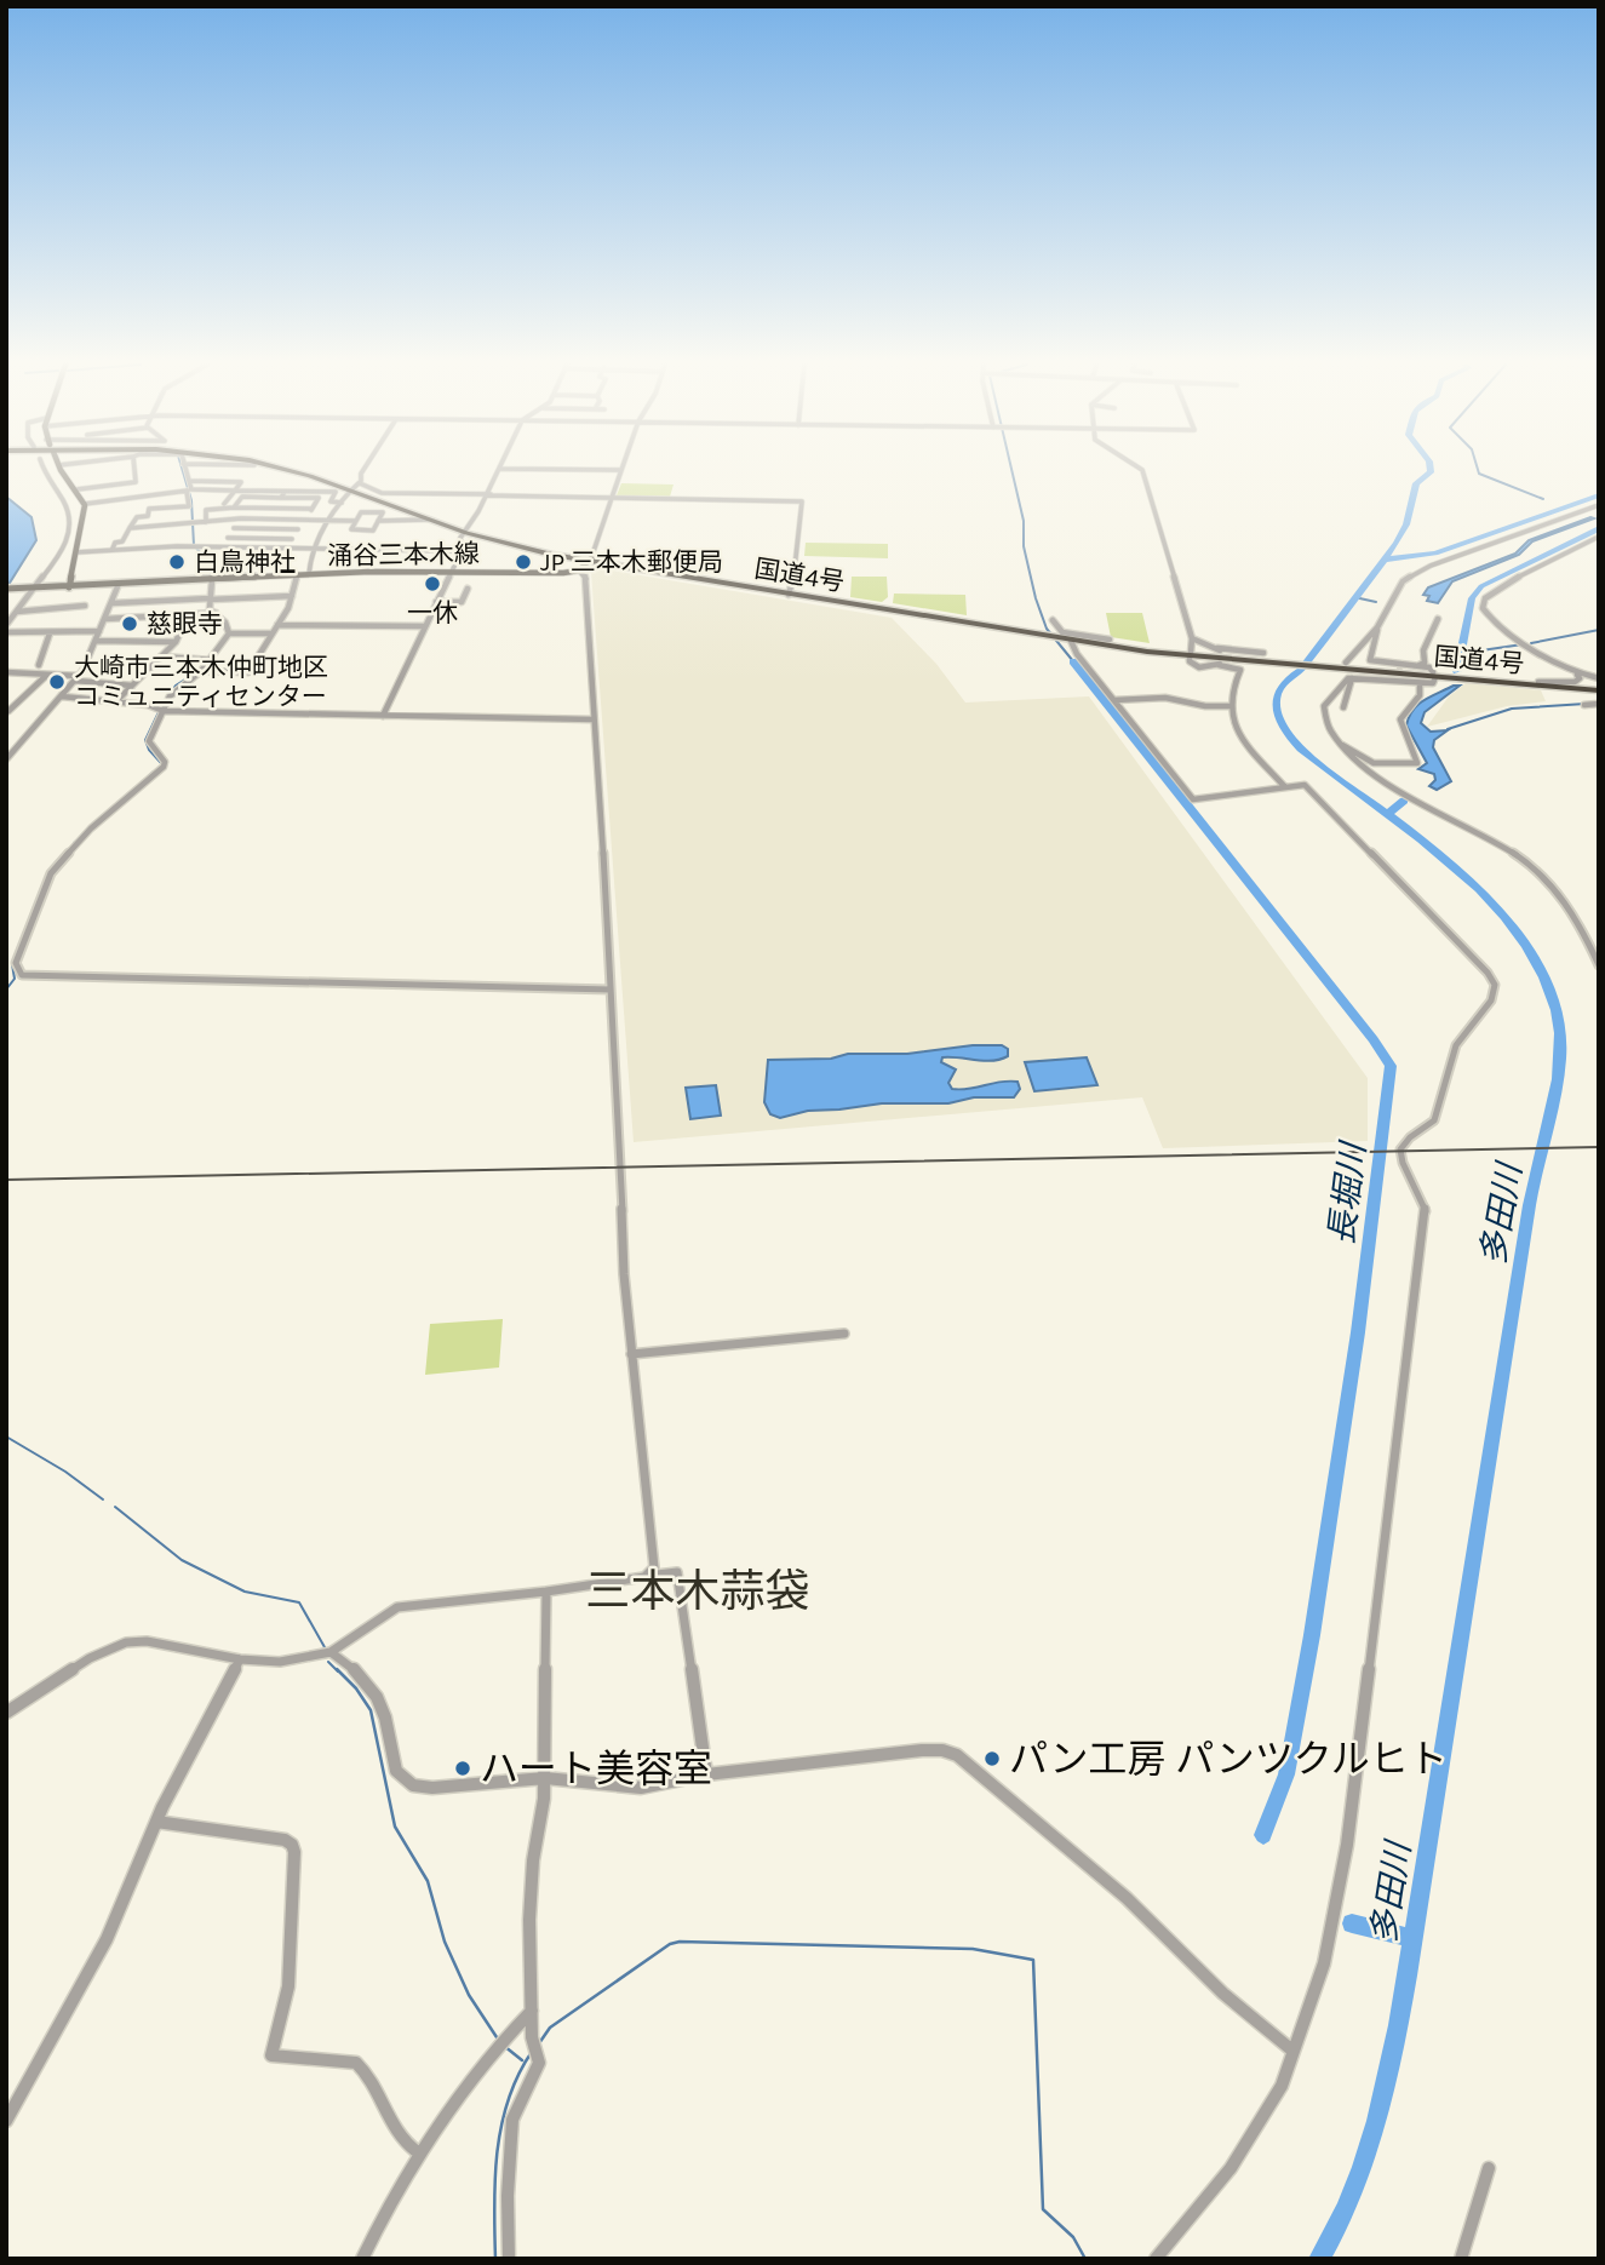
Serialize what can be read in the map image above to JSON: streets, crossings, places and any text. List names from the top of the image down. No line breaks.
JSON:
{"streets":{"highway":["国道4号"],"main road":["涌谷三本木線"]},"districts":["三本木蒜袋"],"water":["長堀川","多田川"],"places":["白鳥神社","JP 三本木郵便局","一休","慈眼寺","大崎市三本木仲町地区 コミュニティセンター","パン工房 パンツクルヒト","ハート美容室"]}
